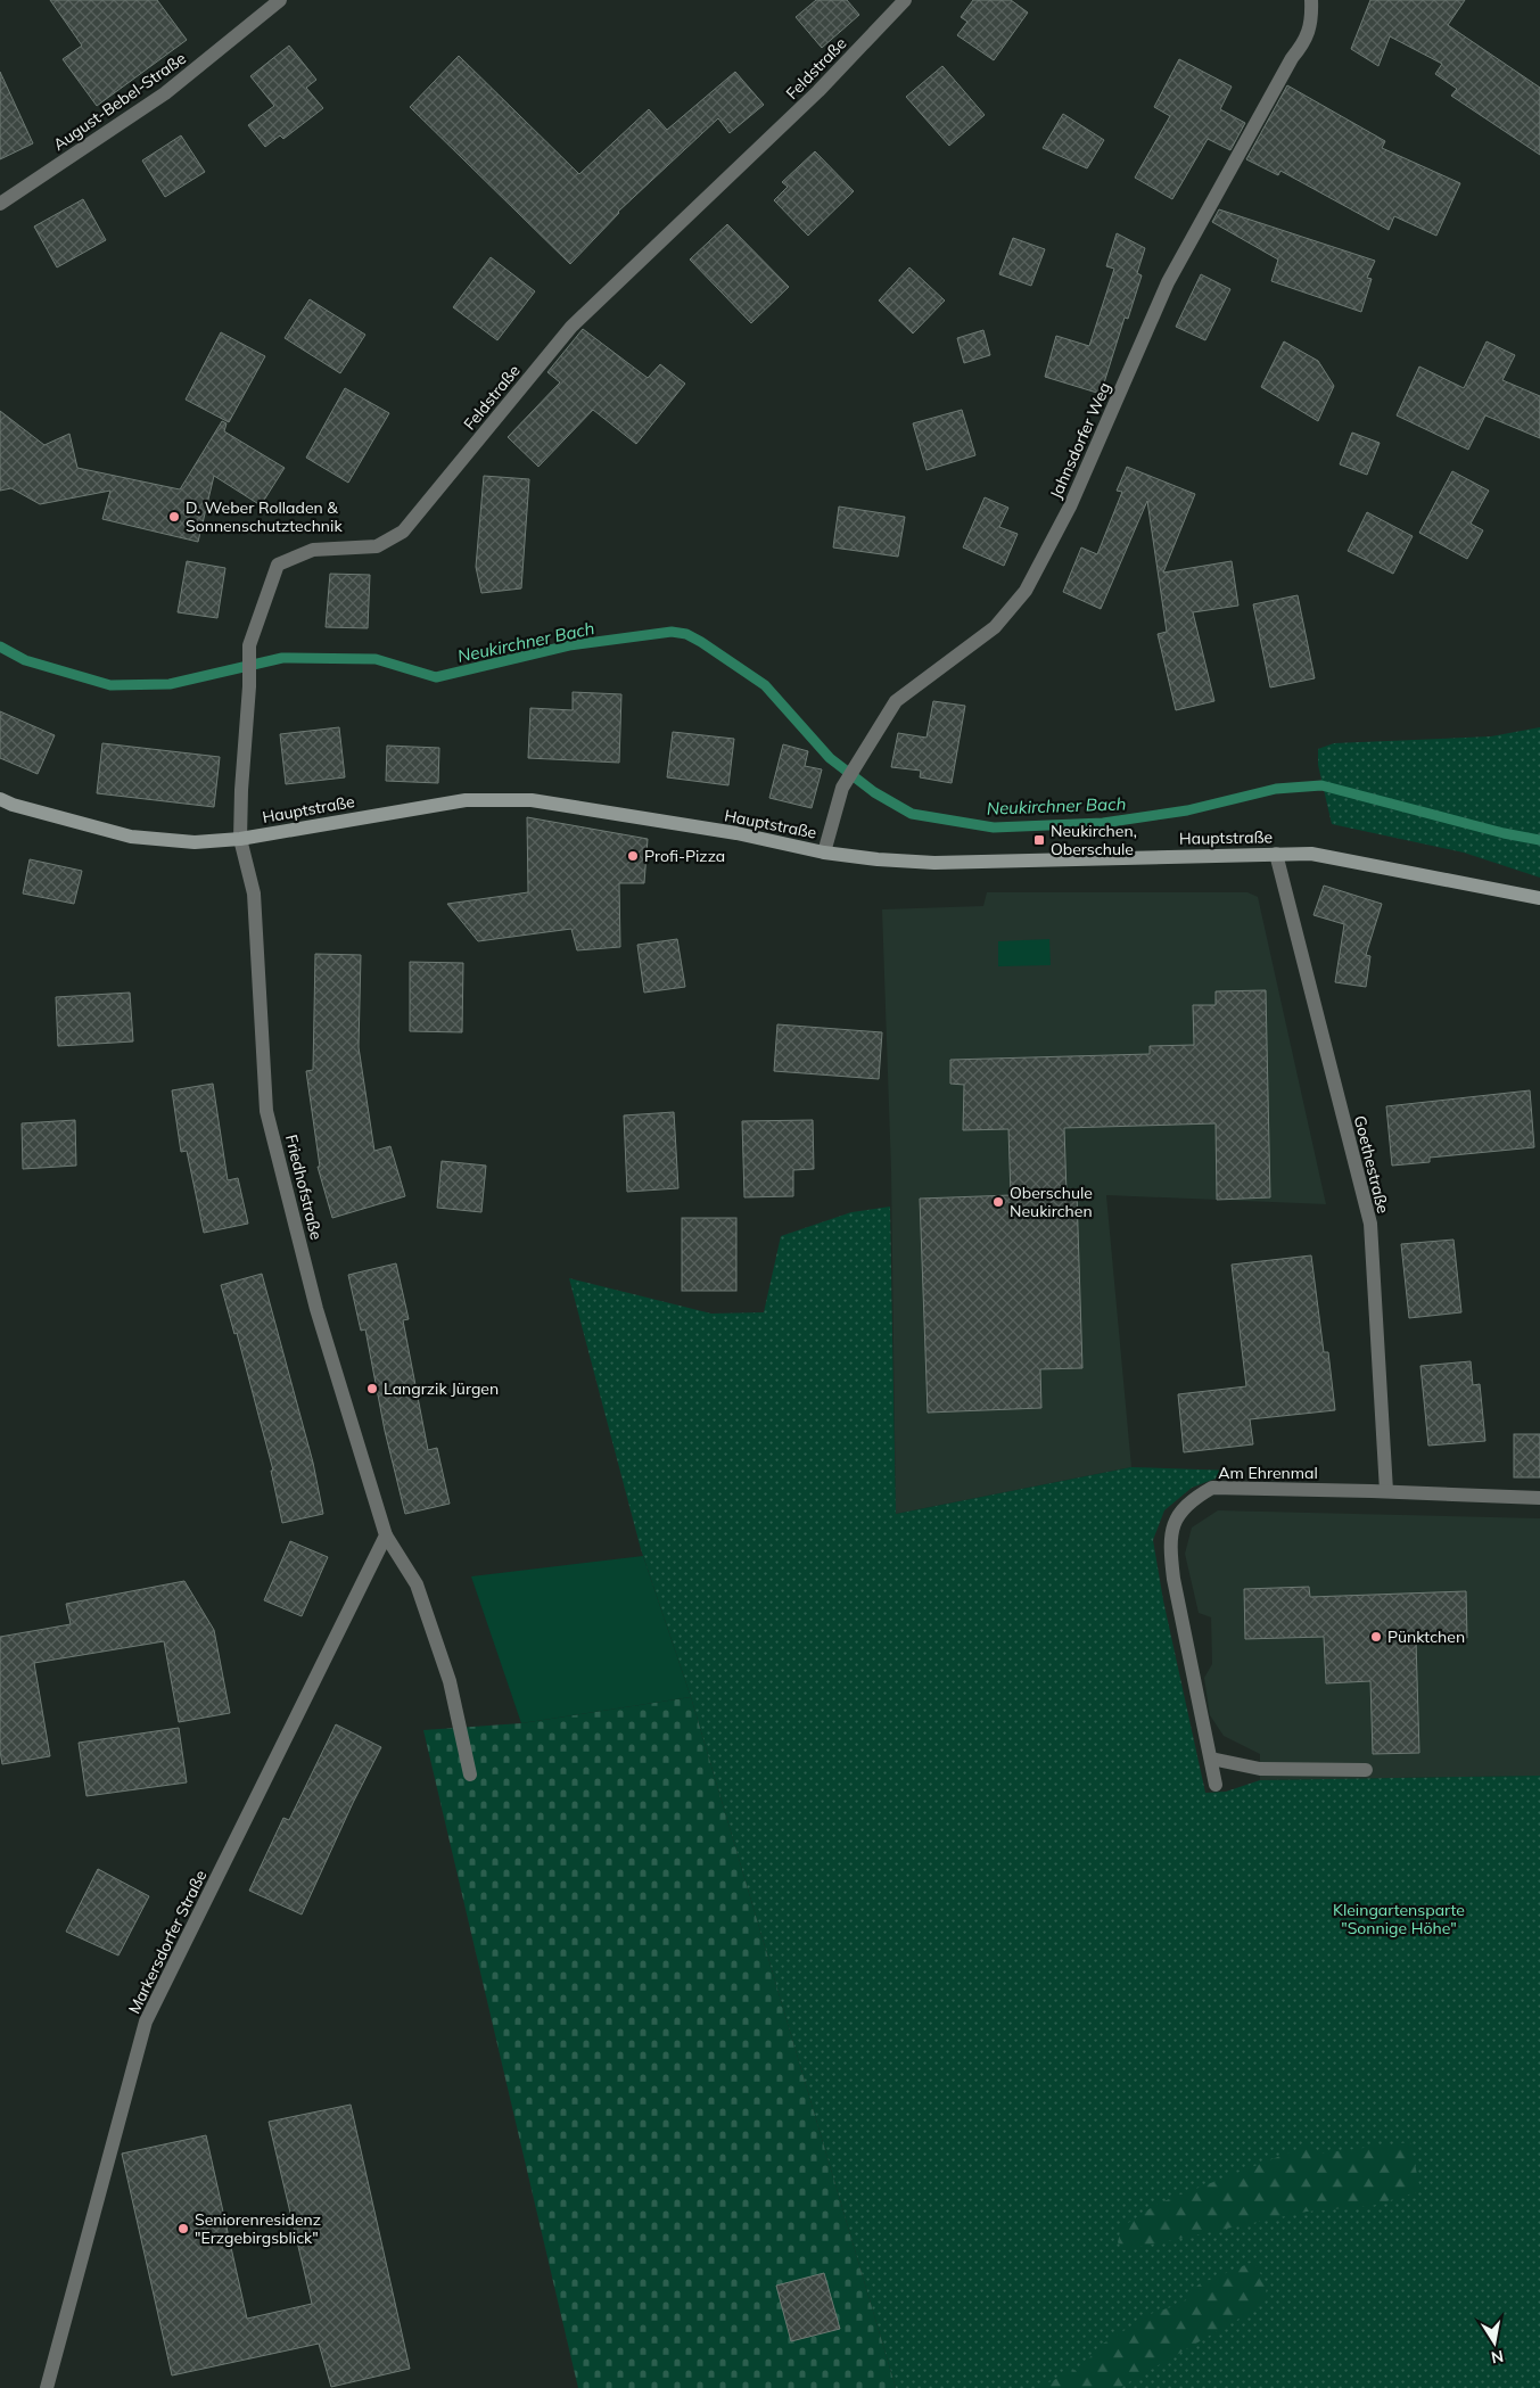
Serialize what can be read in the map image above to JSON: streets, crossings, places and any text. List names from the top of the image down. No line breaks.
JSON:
{"streets":{"main road":["Hauptstraße"],"street":["Feldstraße","August-Bebel-Straße","Jahnsdorfer Weg","Goethestraße","Friedhofstraße","Am Ehrenmal","Markersdorfer Straße"]},"crossings":[["Feldstraße","Hauptstraße"],["Feldstraße","Friedhofstraße"],["Jahnsdorfer Weg","Hauptstraße"],["Hauptstraße","Goethestraße"],["Hauptstraße","Friedhofstraße"],["Goethestraße","Am Ehrenmal"],["Friedhofstraße","Markersdorfer Straße"]],"water":["Neukirchner Bach"],"parks":["Kleingartensparte \"Sonnige Höhe\""],"places":{"other":["D. Weber Rolladen & Sonnenschutztechnik","Profi-Pizza","Oberschule Neukirchen","Langrzik Jürgen","Pünktchen","Seniorenresidenz \"Erzgebirgsblick\""],"transit":["Neukirchen, Oberschule"]},"north":"bottom"}
